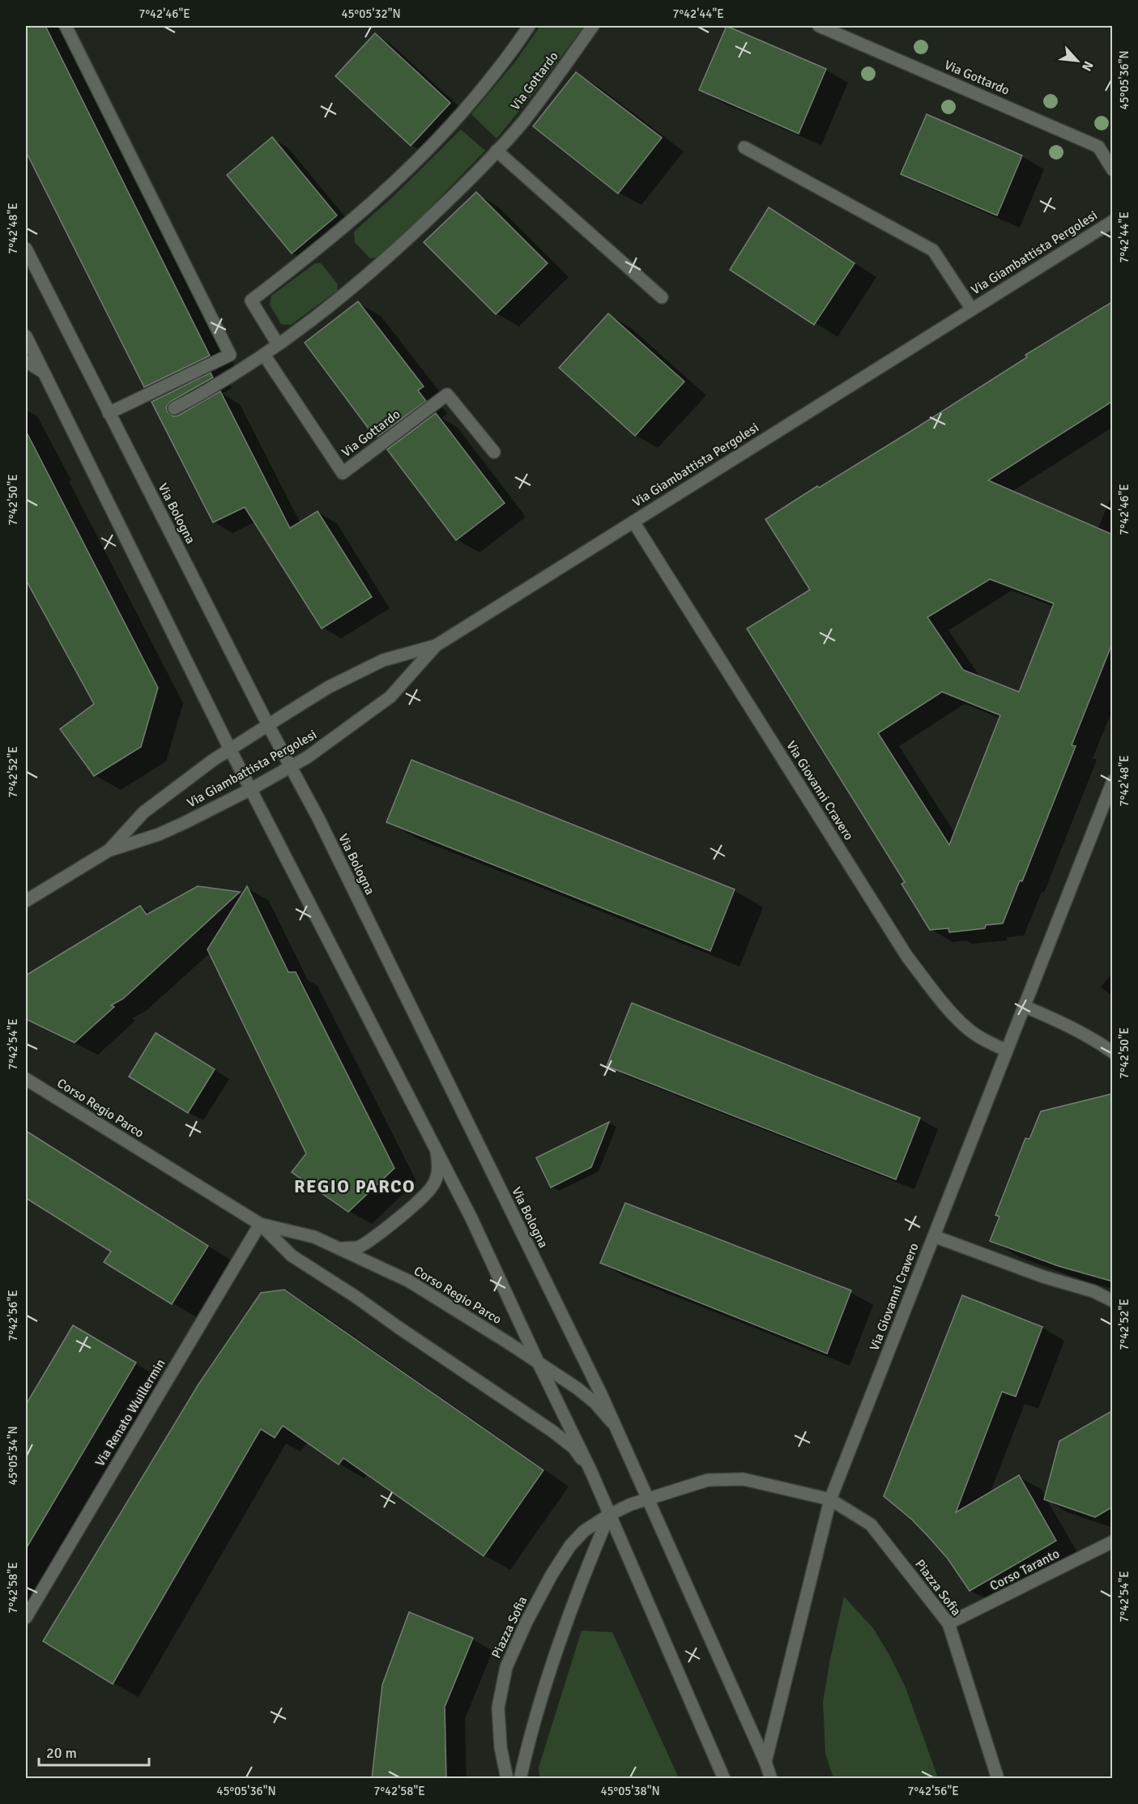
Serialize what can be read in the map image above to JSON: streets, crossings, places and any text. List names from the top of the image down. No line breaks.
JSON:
{"streets":{"street":["Via Gottardo","Via Giambattista Pergolesi","Via Bologna","Via Giovanni Cravero","Corso Regio Parco","Via Renato Wuillermin","Corso Taranto","Piazza Sofia"]},"crossings":[["Via Giambattista Pergolesi","Via Bologna"],["Via Giambattista Pergolesi","Via Giovanni Cravero"],["Via Bologna","Corso Regio Parco"],["Via Bologna","Piazza Sofia"],["Via Giovanni Cravero","Piazza Sofia"],["Corso Regio Parco","Via Renato Wuillermin"],["Corso Taranto","Piazza Sofia"]],"districts":["REGIO PARCO"],"scale_bar":"20 m","north":"bottom right","coordinates":["7°42'46\"E","45°05'32\"N","7°42'44\"E","45°05'36\"N","7°42'48\"E","7°42'50\"E","7°42'52\"E","7°42'54\"E","7°42'56\"E","45°05'34\"N","7°42'58\"E","45°05'38\"N"]}
